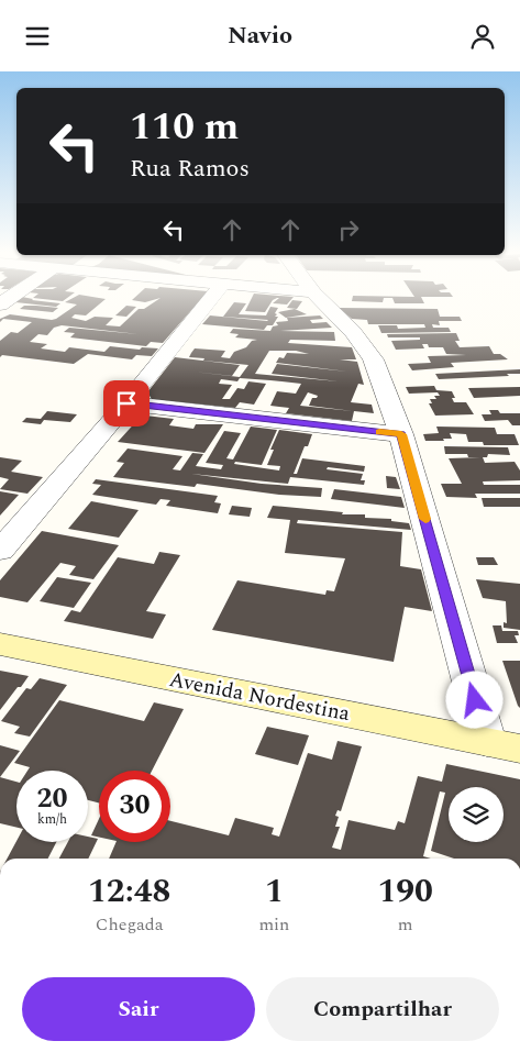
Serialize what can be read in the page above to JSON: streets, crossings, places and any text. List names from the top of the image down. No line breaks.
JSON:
{"streets":{"main road":["Avenida Nordestina"]},"page":{"header":"Navio","turn":["110 m","Rua Ramos"],"speed":"20 km/h","limit":"30","eta":["12:48","Chegada","1","min","190","m"],"buttons":["Sair","Compartilhar"]}}
